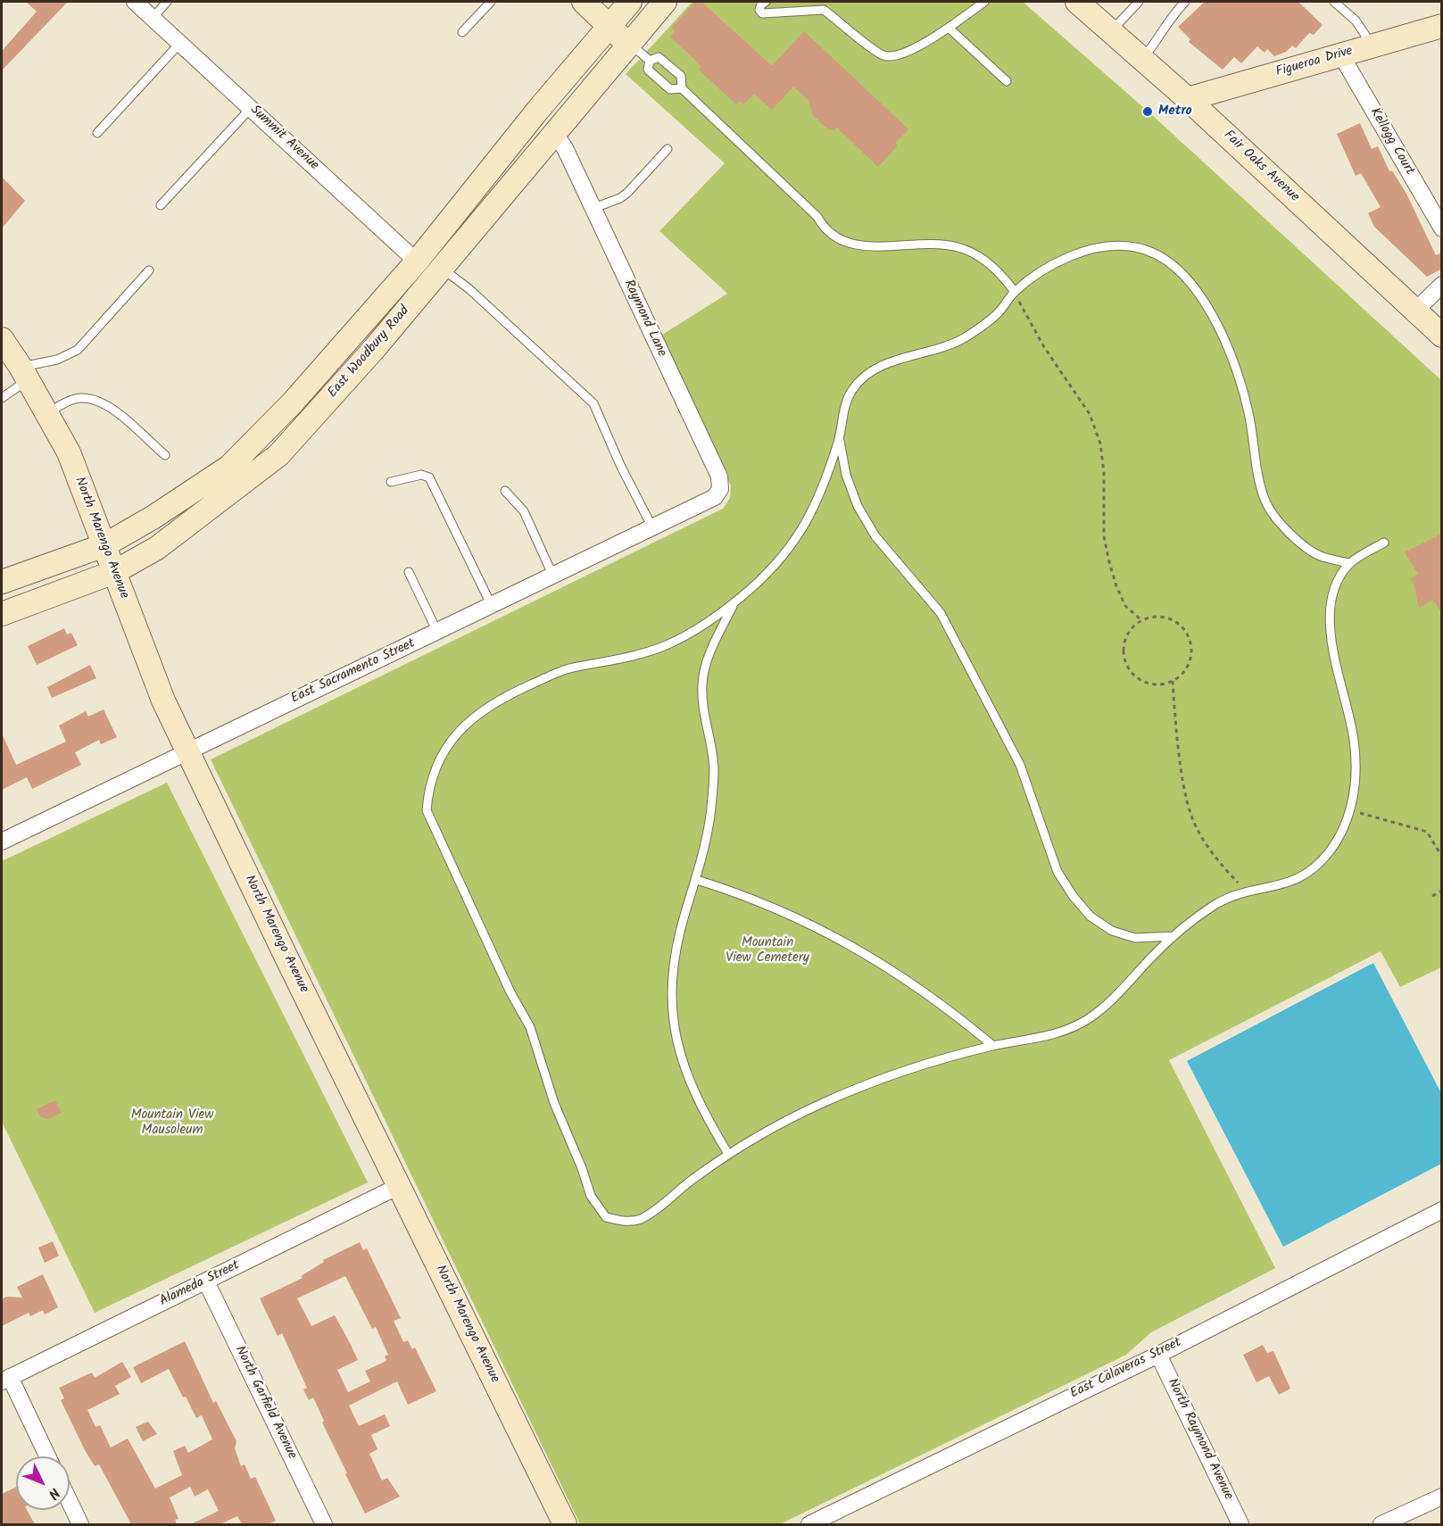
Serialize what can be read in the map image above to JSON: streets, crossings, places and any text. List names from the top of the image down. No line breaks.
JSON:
{"streets":{"main road":["Figueroa Drive","Fair Oaks Avenue","East Woodbury Road","North Marengo Avenue"],"street":["Summit Avenue","Kellogg Court","Raymond Lane","East Sacramento Street","Alameda Street","East Calaveras Street","North Garfield Avenue","North Raymond Avenue"]},"crossings":[["Figueroa Drive","Kellogg Court"],["Figueroa Drive","Fair Oaks Avenue"],["Summit Avenue","East Woodbury Road"],["Raymond Lane","East Woodbury Road"],["Raymond Lane","East Sacramento Street"],["East Woodbury Road","North Marengo Avenue"],["North Marengo Avenue","East Sacramento Street"],["North Marengo Avenue","Alameda Street"],["Alameda Street","North Garfield Avenue"],["East Calaveras Street","North Raymond Avenue"]],"parks":["Mountain View Cemetery","Mountain View Mausoleum"],"places":["Metro"],"north":"bottom right"}
